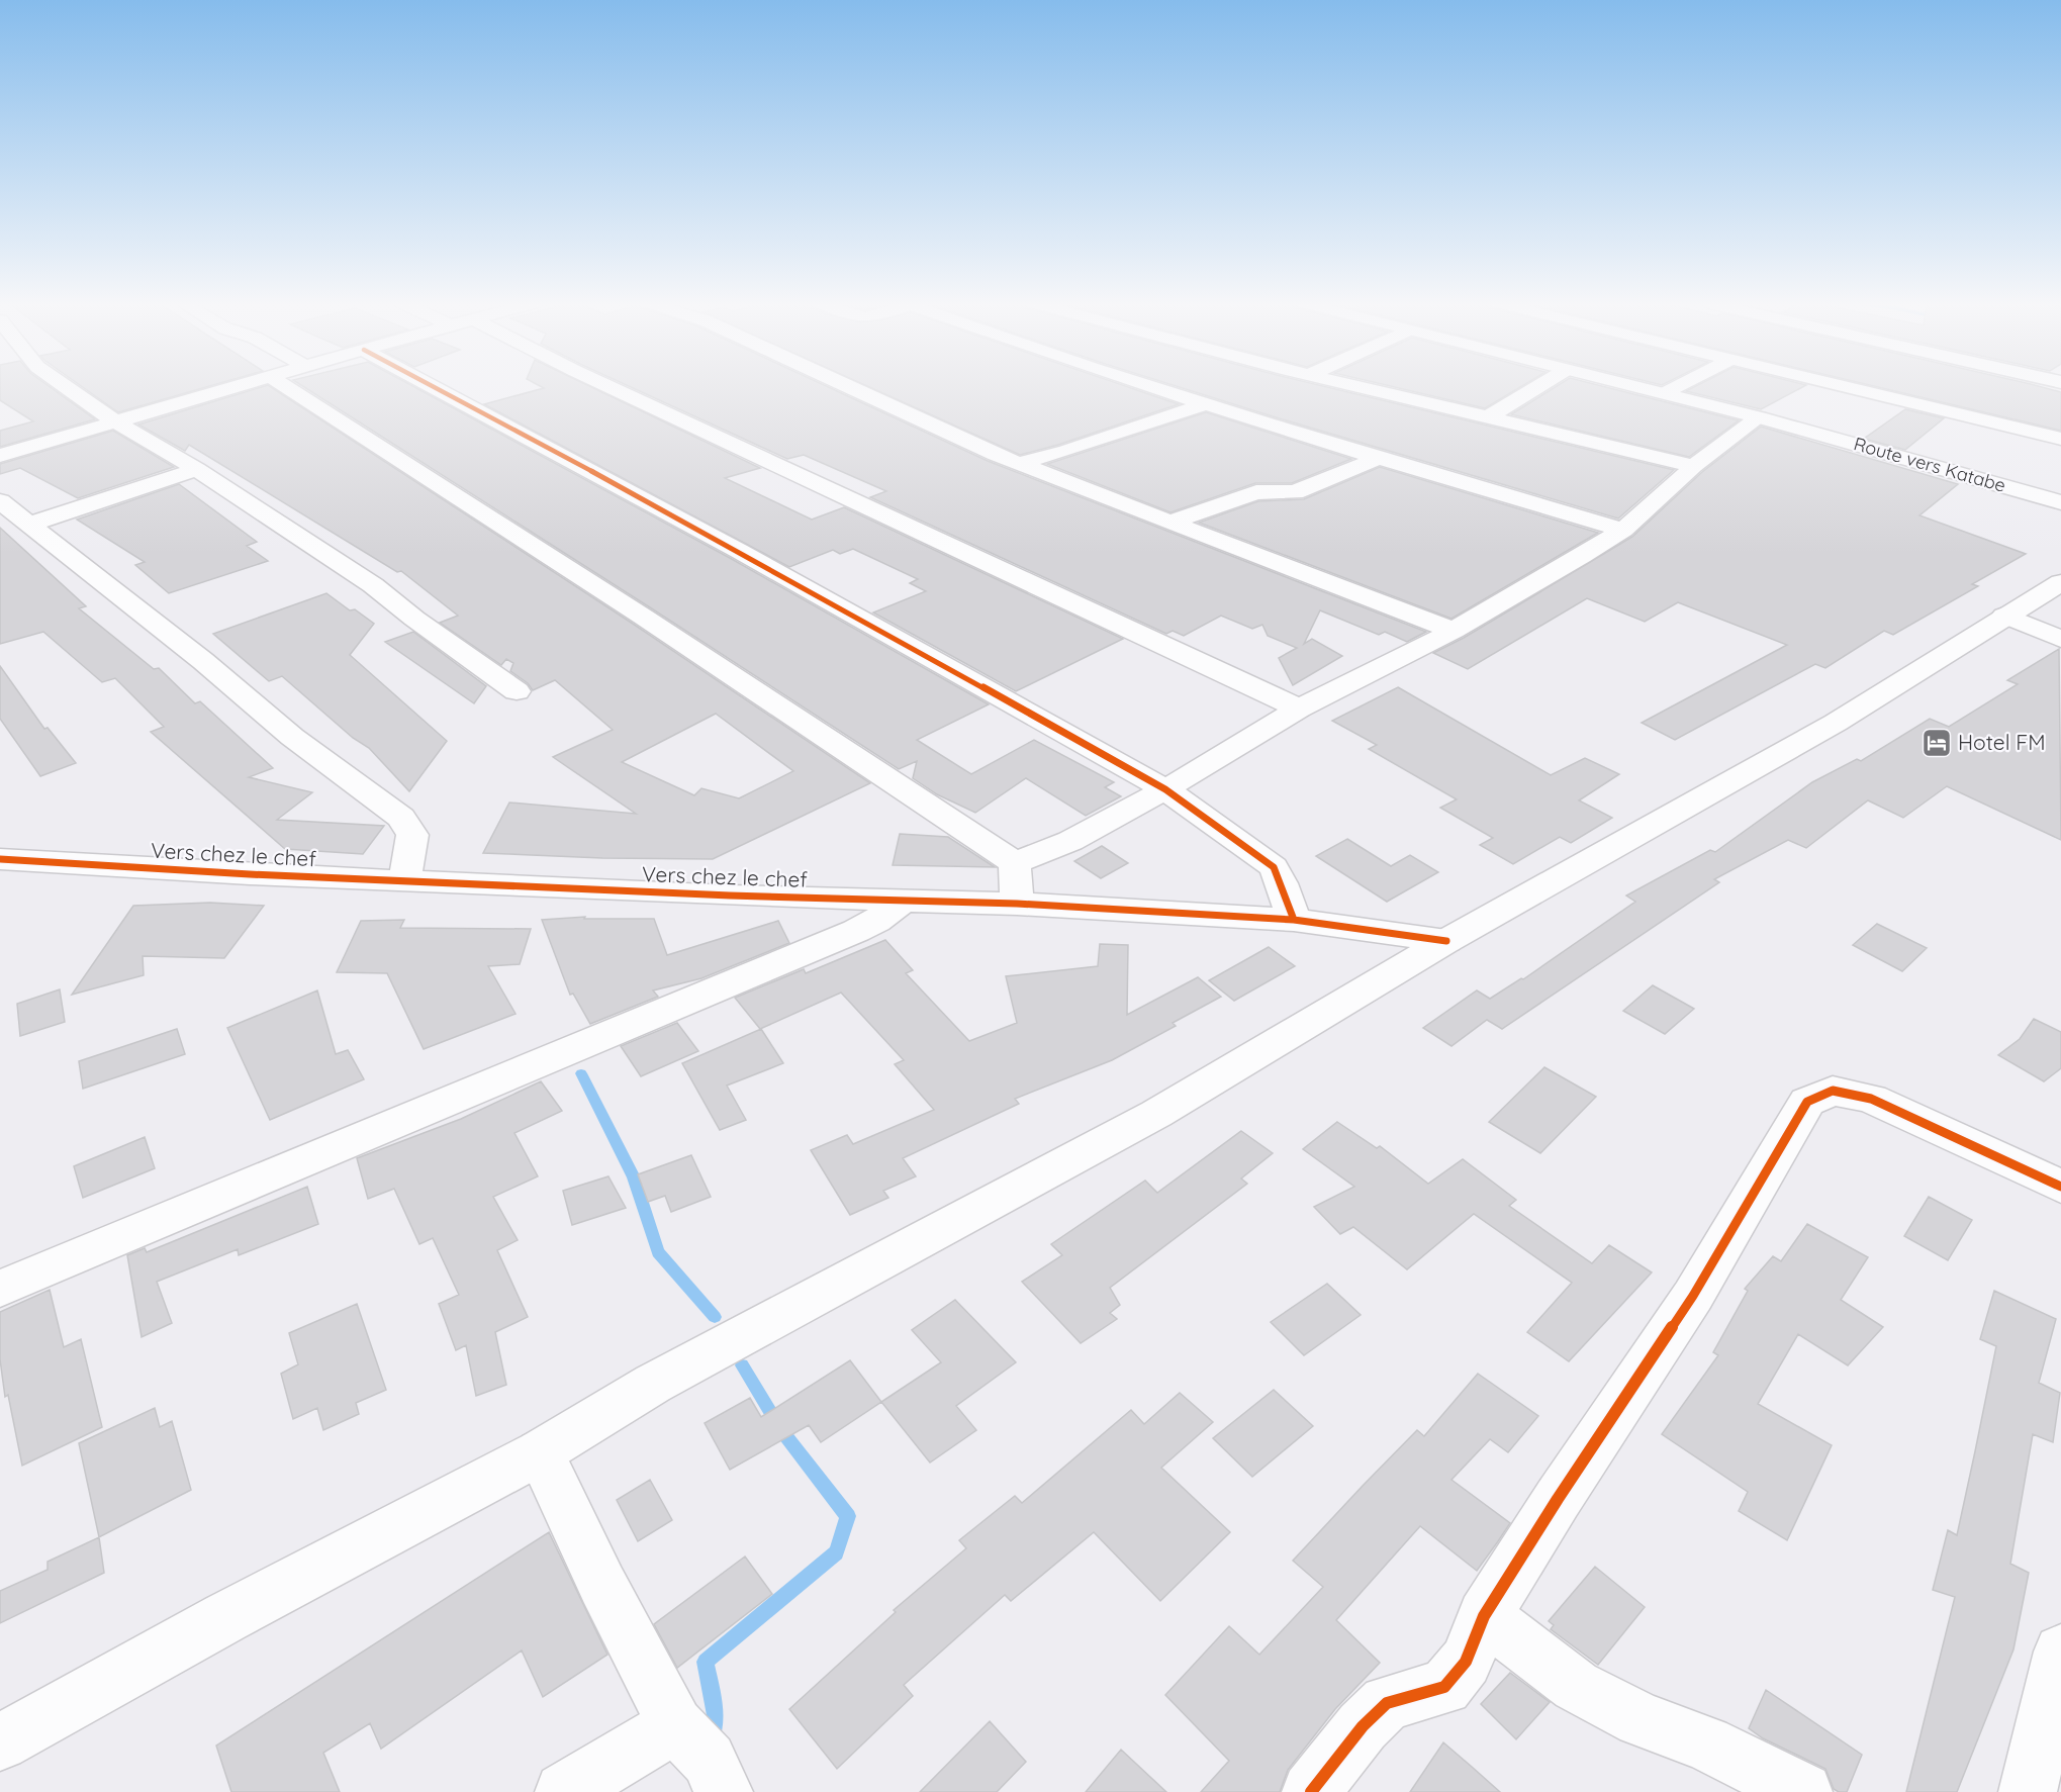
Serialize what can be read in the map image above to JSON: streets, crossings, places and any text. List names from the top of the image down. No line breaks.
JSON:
{"streets":{"main road":["Route vers Katabe","Vers chez le chef"]},"places":{"hotel":["Hotel FM"]}}
